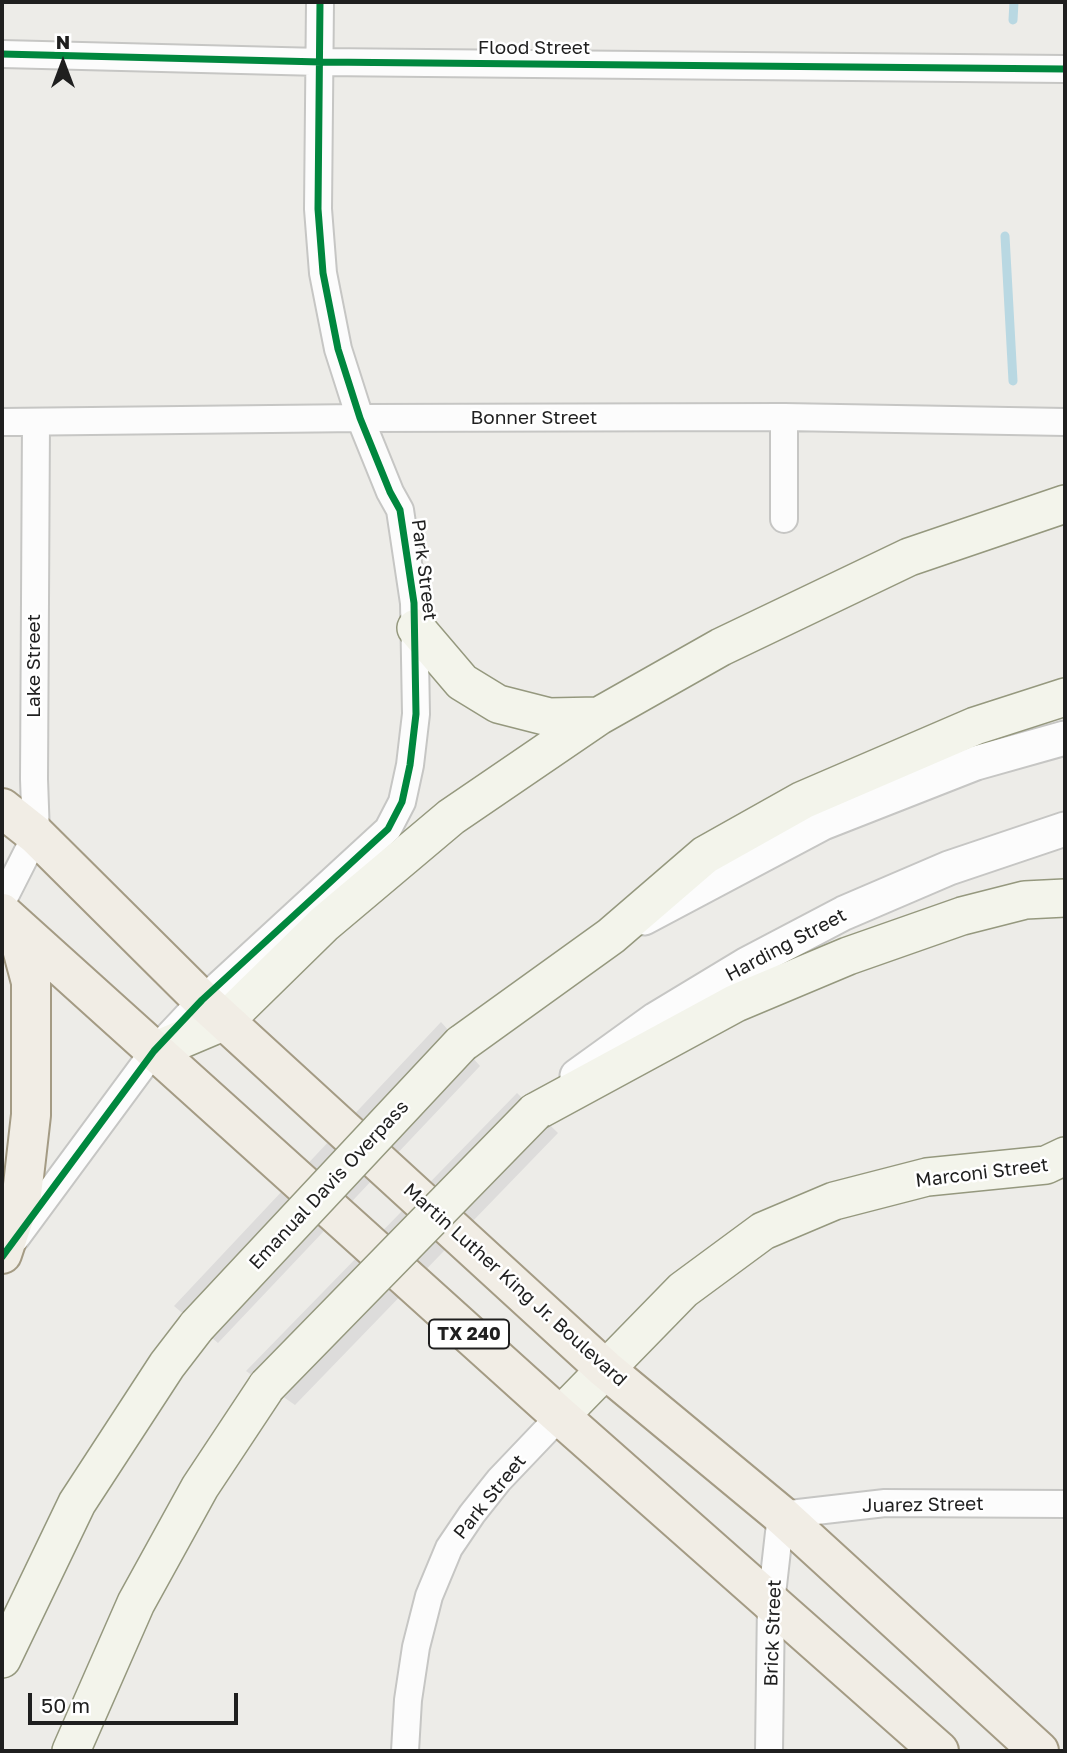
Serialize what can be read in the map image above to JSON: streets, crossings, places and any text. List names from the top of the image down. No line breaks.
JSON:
{"streets":{"main road":["Marconi Street","Emanual Davis Overpass","Martin Luther King Jr. Boulevard","TX 240"],"street":["Flood Street","Bonner Street","Park Street","Lake Street","Harding Street","Juarez Street","Brick Street"]},"crossings":[["Flood Street","Park Street"],["Bonner Street","Park Street"],["Bonner Street","Lake Street"],["Park Street","Marconi Street"],["Park Street","Martin Luther King Jr. Boulevard"],["Park Street","TX 240"],["Lake Street","Martin Luther King Jr. Boulevard"],["Lake Street","TX 240"],["Marconi Street","Martin Luther King Jr. Boulevard"],["Marconi Street","TX 240"],["Martin Luther King Jr. Boulevard","Juarez Street"],["Martin Luther King Jr. Boulevard","Brick Street"],["TX 240","Brick Street"],["Juarez Street","Brick Street"]],"scale_bar":"50 m","north":"top"}
